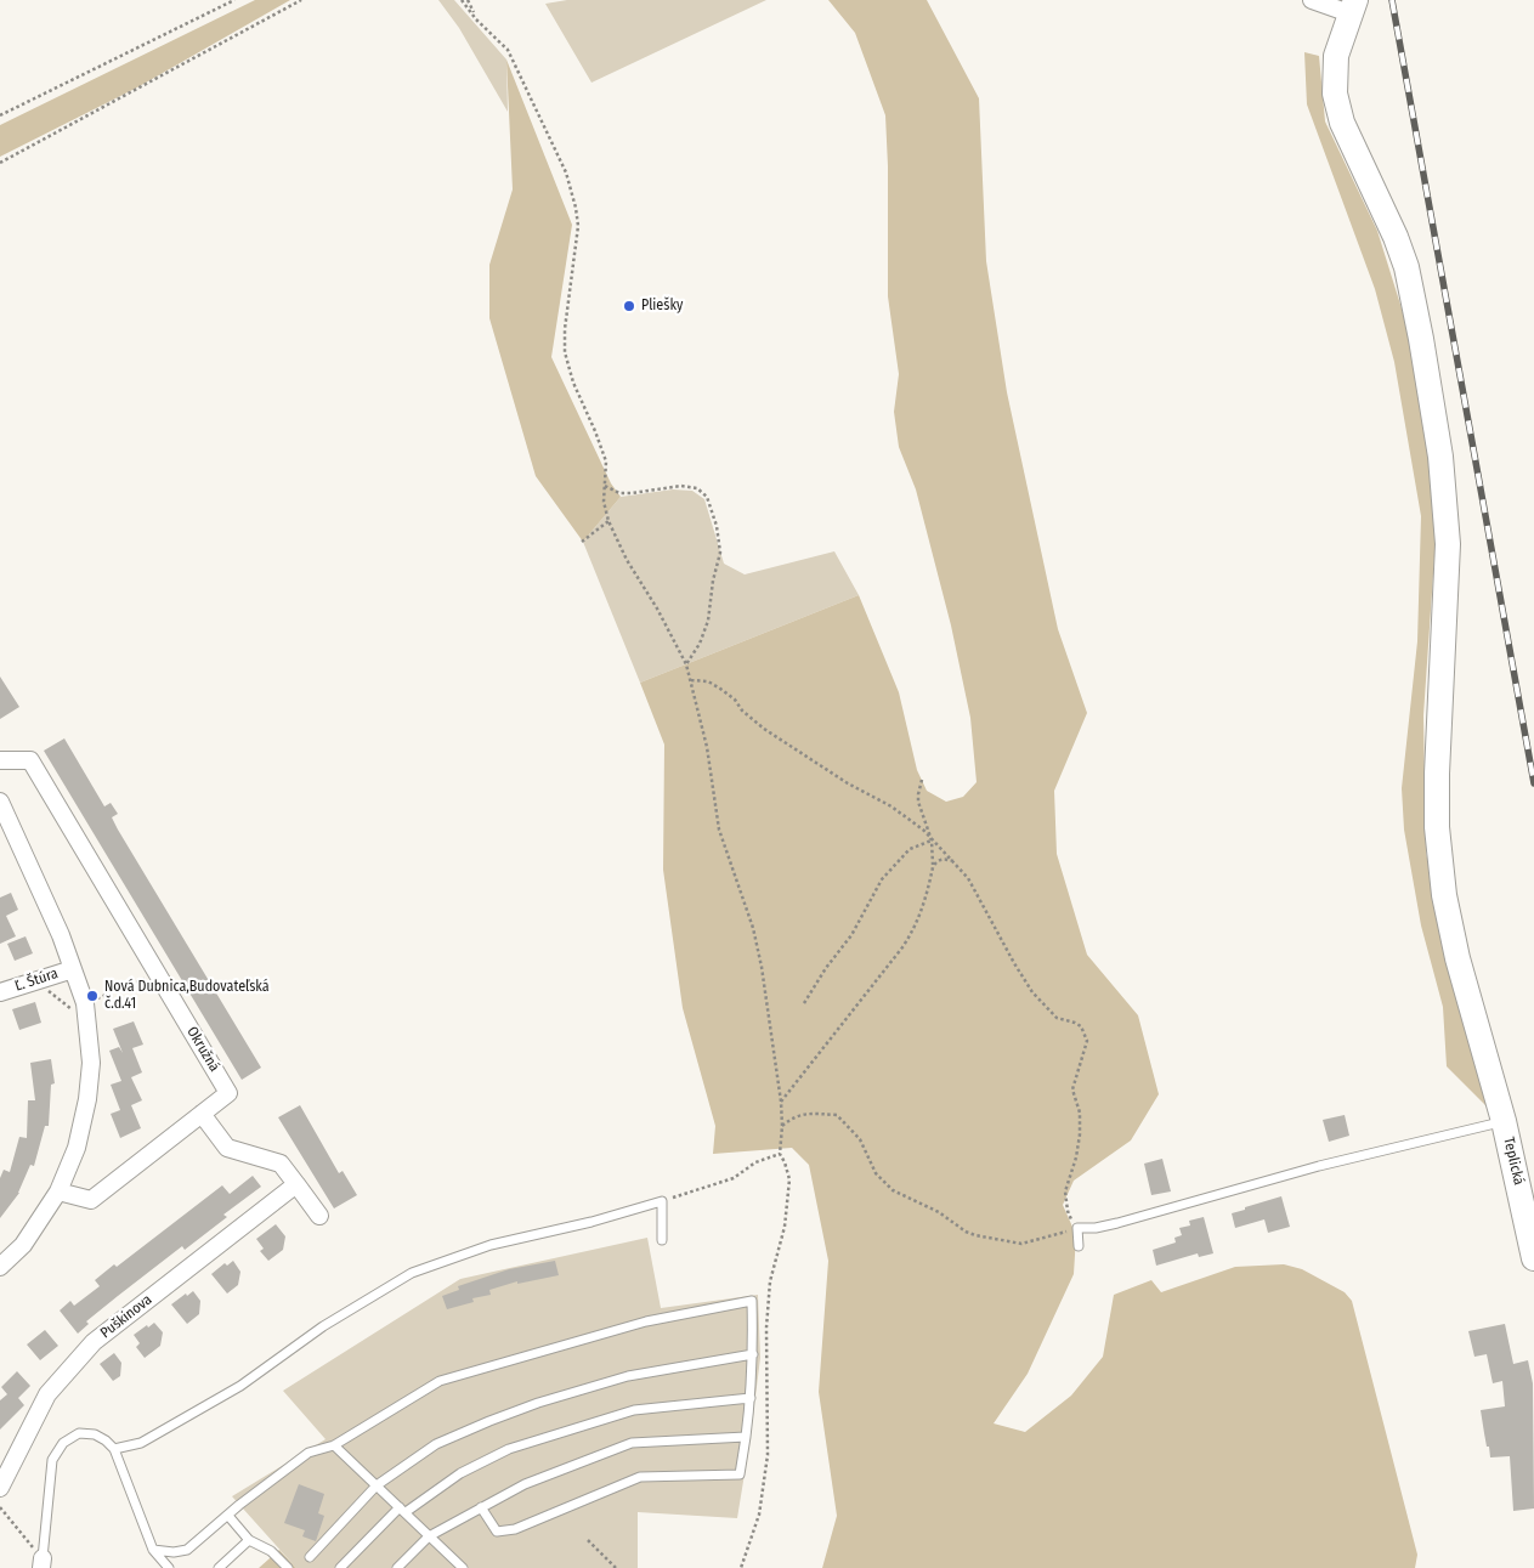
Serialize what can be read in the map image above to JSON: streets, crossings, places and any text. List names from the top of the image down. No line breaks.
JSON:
{"streets":{"main road":["Teplická"],"street":["Ľ. Štúra","Okružná","Puškinova"]},"places":["Pliešky","Nová Dubnica,Budovateľská č.d.41"]}
